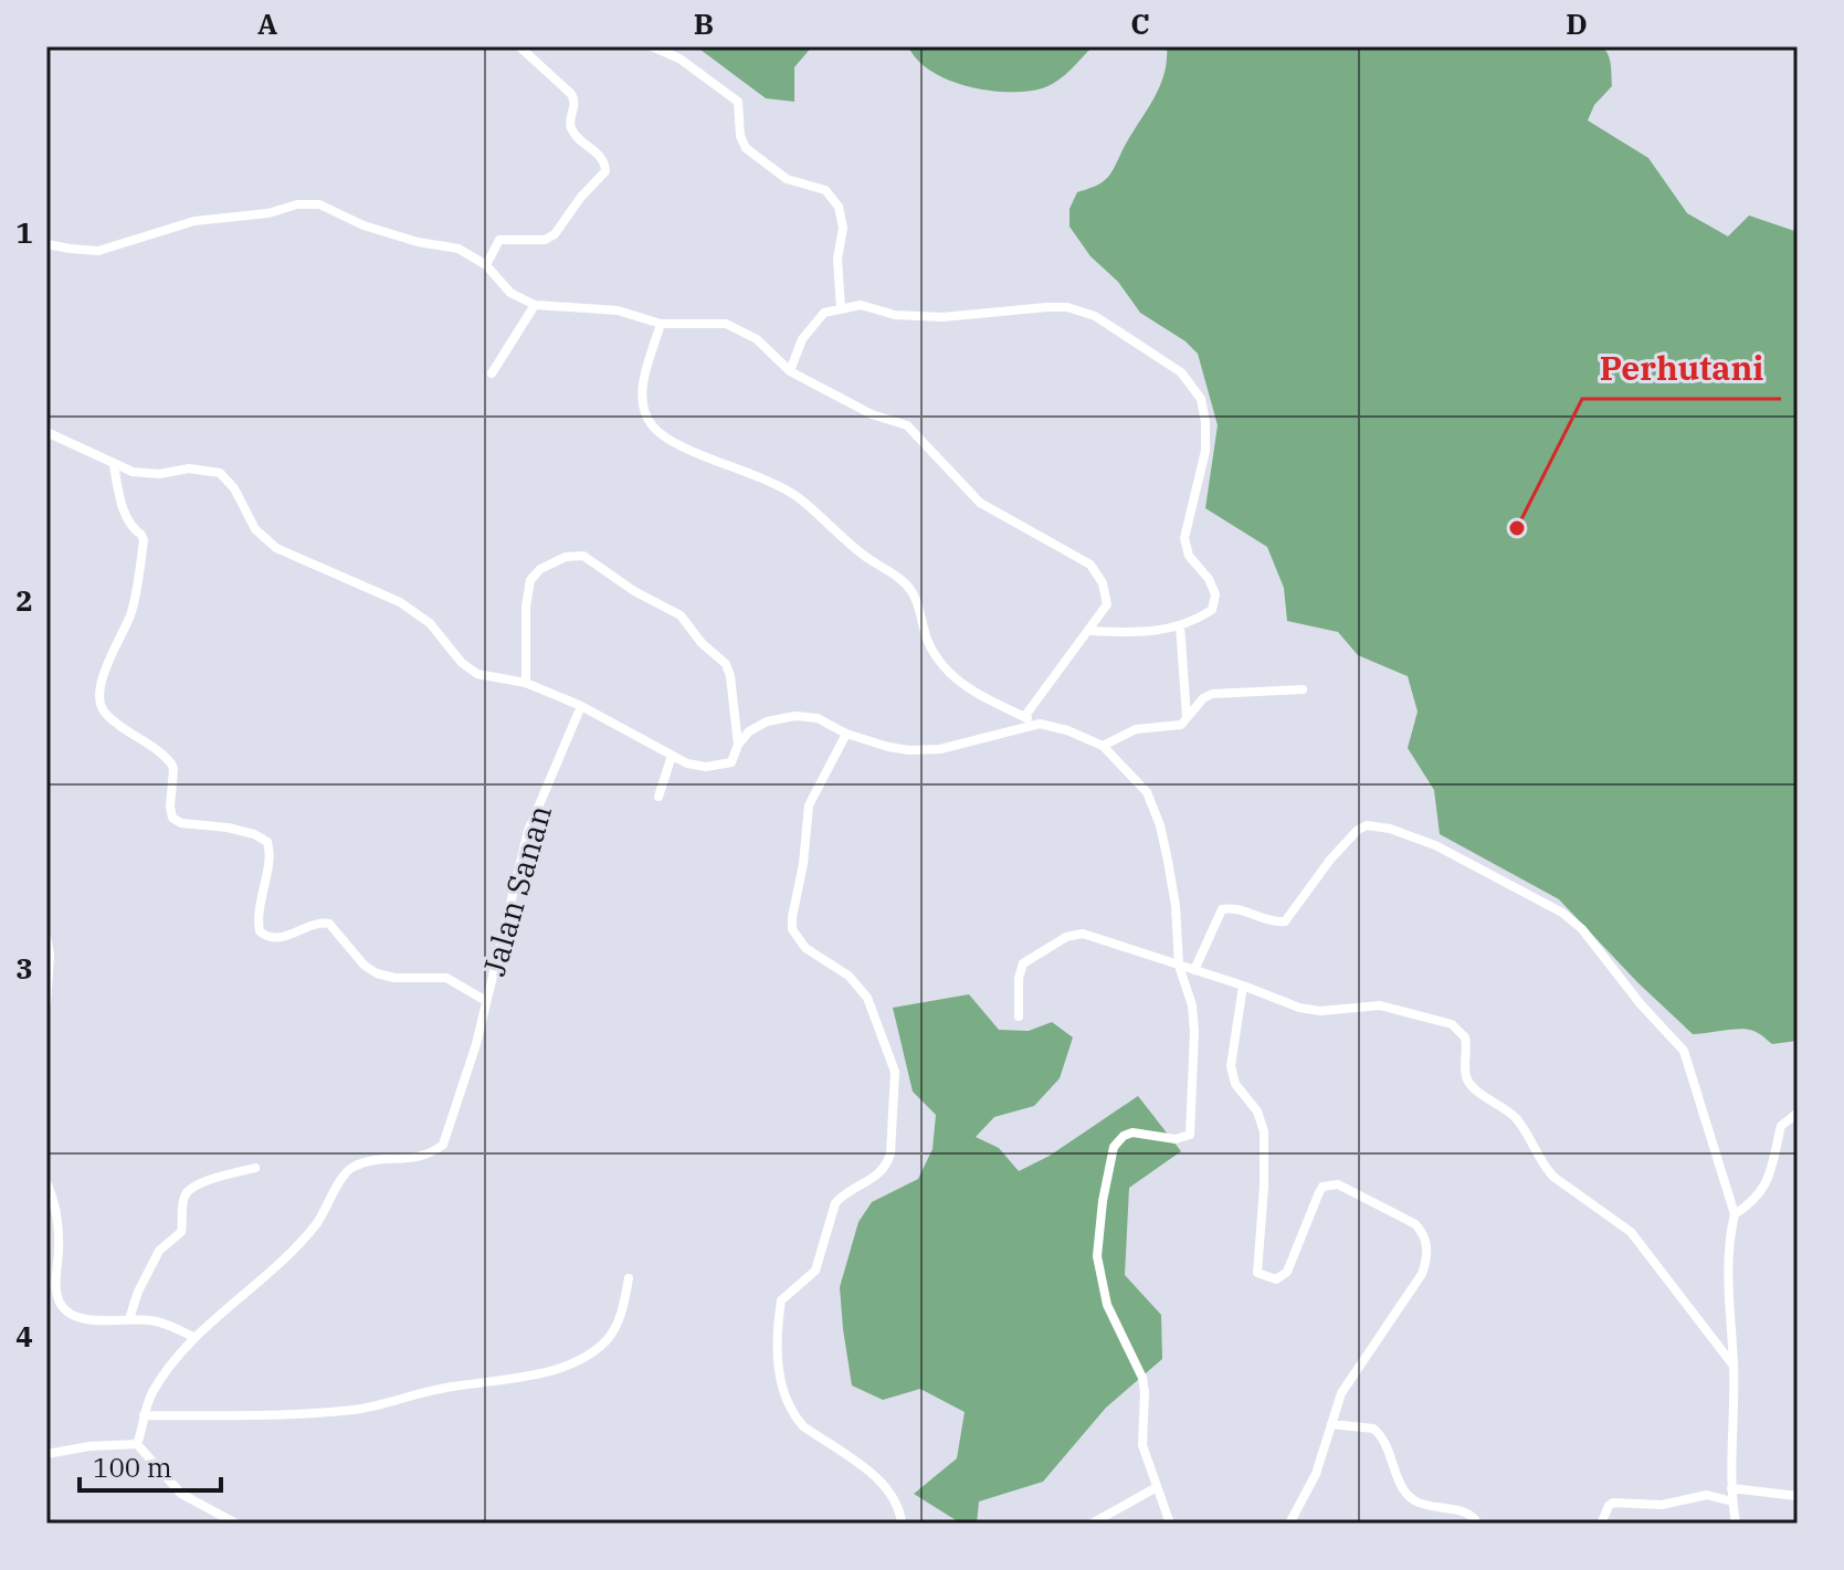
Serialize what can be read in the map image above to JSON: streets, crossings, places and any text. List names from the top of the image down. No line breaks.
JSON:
{"streets":{"street":["Jalan Sanan"]},"places":["Perhutani"],"scale_bar":"100 m","grid":{"columns":["A","B","C","D"],"rows":["1","2","3","4"]}}
